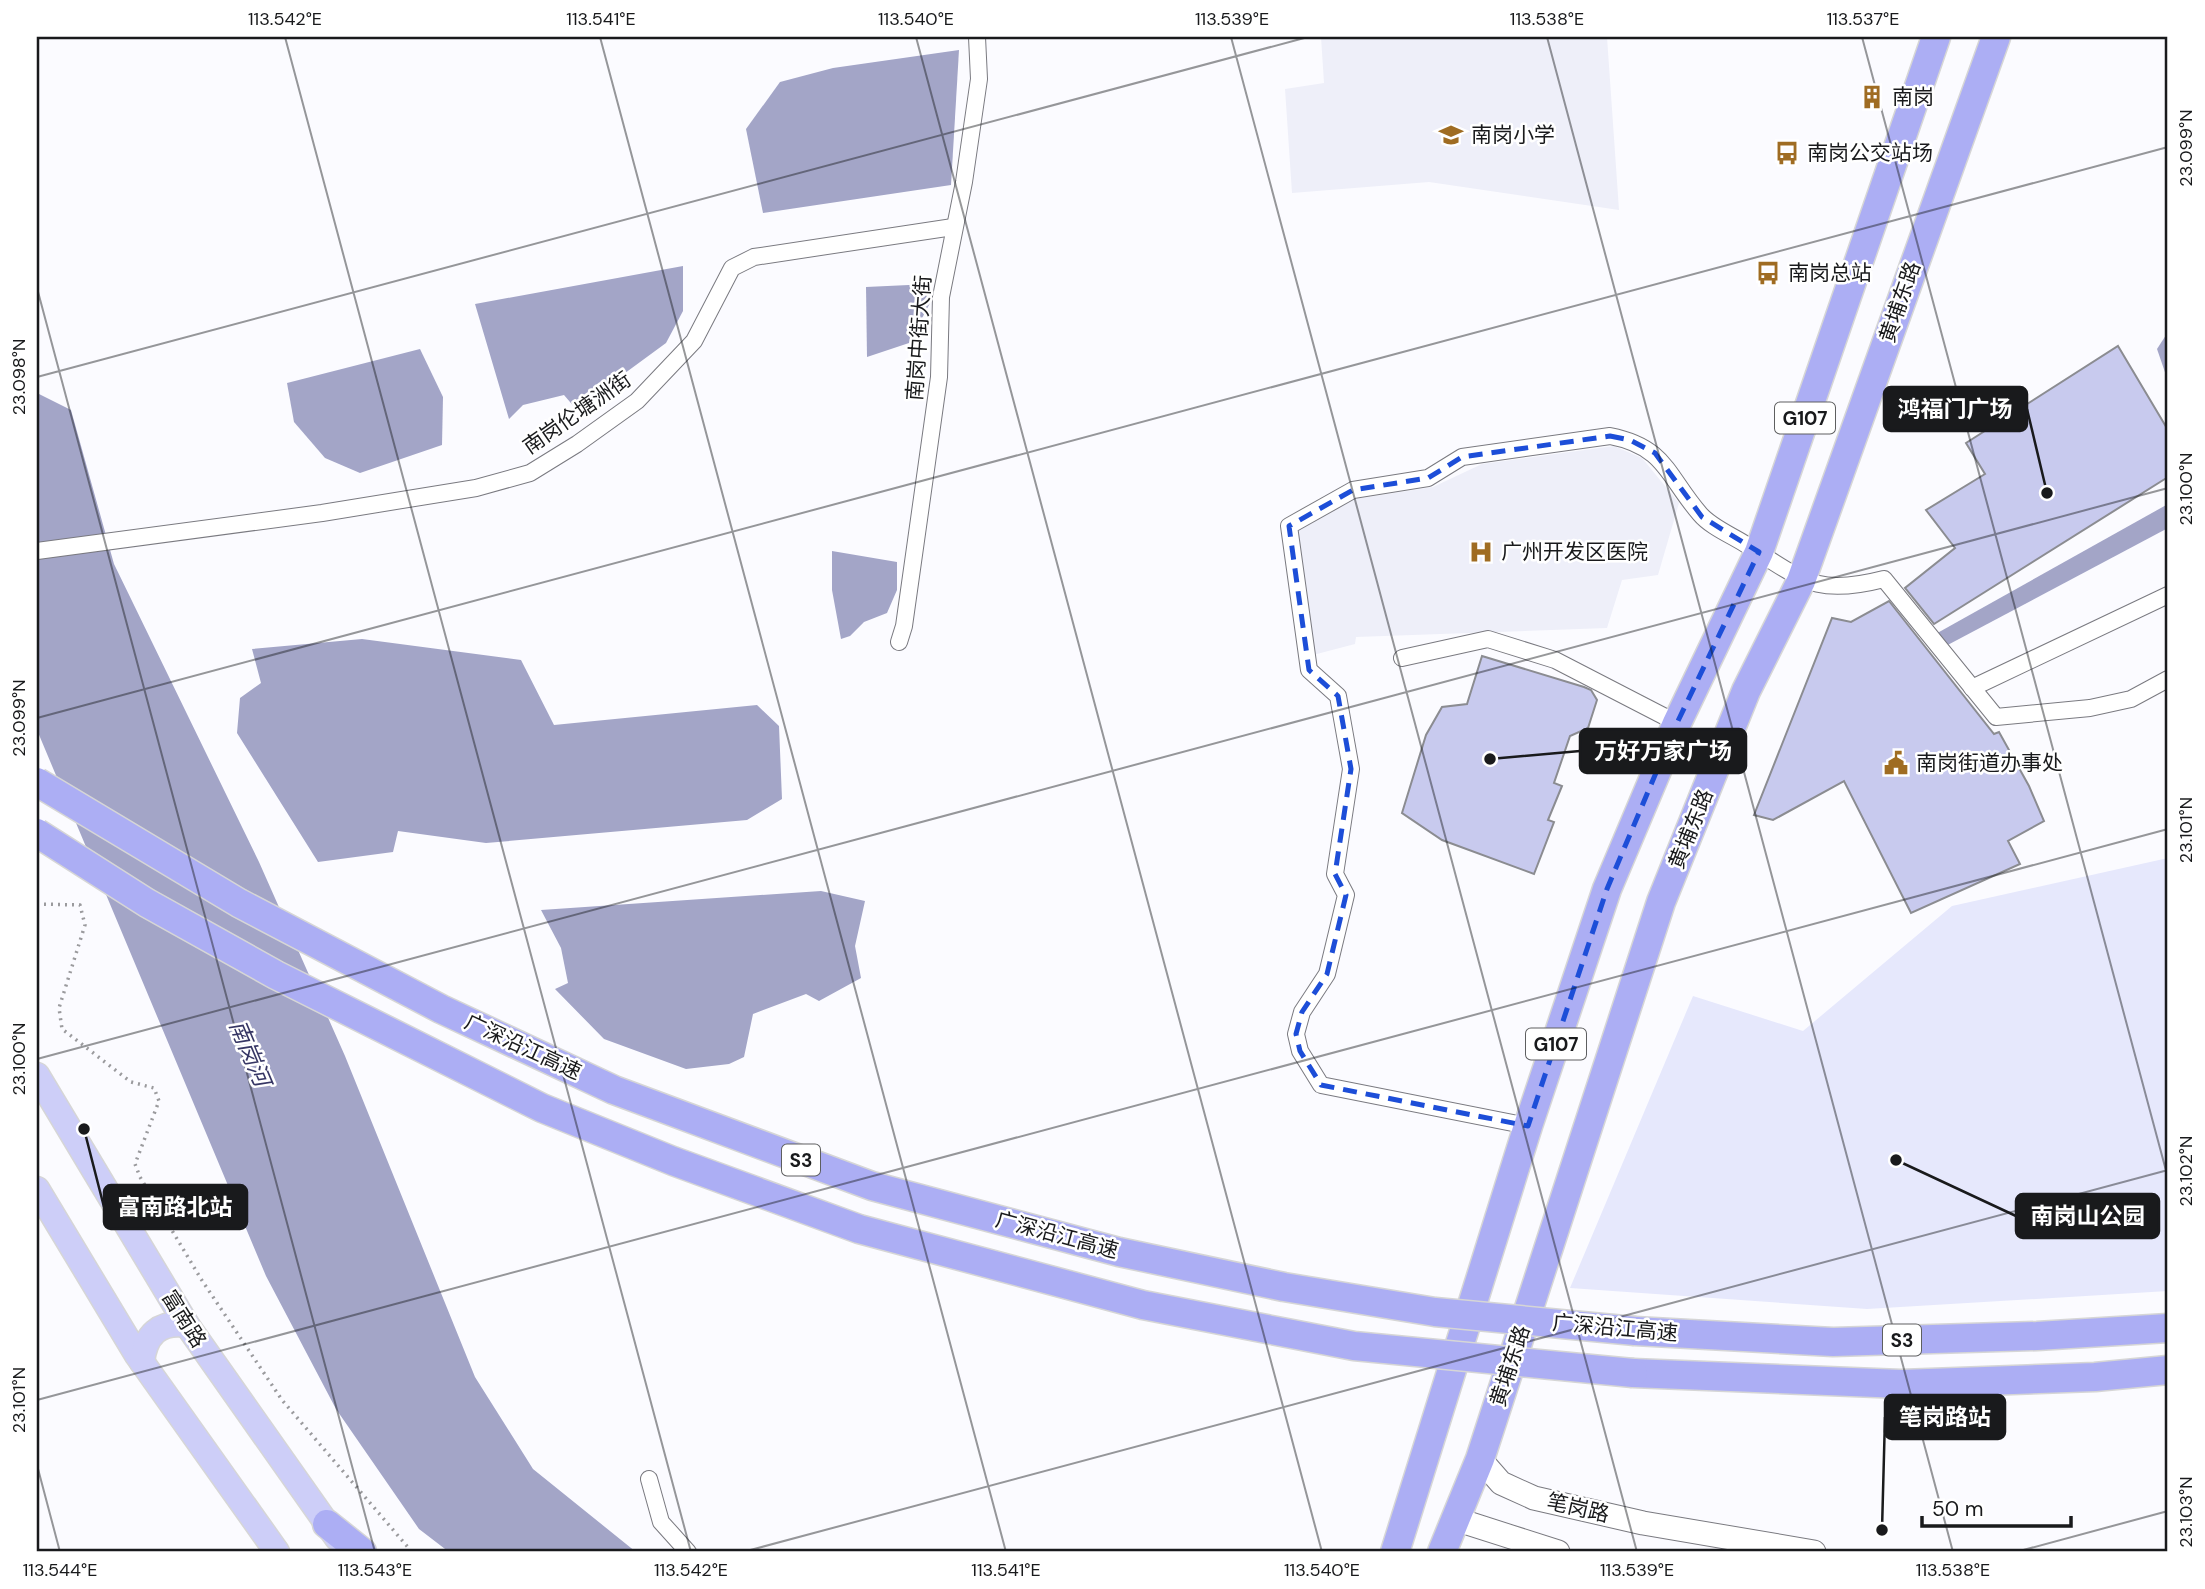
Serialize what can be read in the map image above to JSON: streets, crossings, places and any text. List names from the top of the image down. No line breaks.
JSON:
{"streets":{"highway":["黄埔东路","G107","广深沿江高速","S3"],"main road":["富南路"],"street":["南岗中街大街","南岗伦塘洲街","笔岗路"]},"crossings":[["黄埔东路","笔岗路"],["南岗中街大街","南岗伦塘洲街"]],"water":["南岗河"],"places":{"building":["南岗"],"school or university":["南岗小学"],"bus stop":["南岗公交站场","南岗总站"],"other":["鸿福门广场","万好万家广场","富南路北站","南岗山公园","笔岗路站"],"hospital":["广州开发区医院"],"public building":["南岗街道办事处"]},"scale_bar":"50 m","coordinates":["113.542°E","113.541°E","113.540°E","113.539°E","113.538°E","113.537°E","23.099°N","23.098°N","23.100°N","23.101°N","23.102°N","23.103°N","113.544°E","113.543°E"]}
